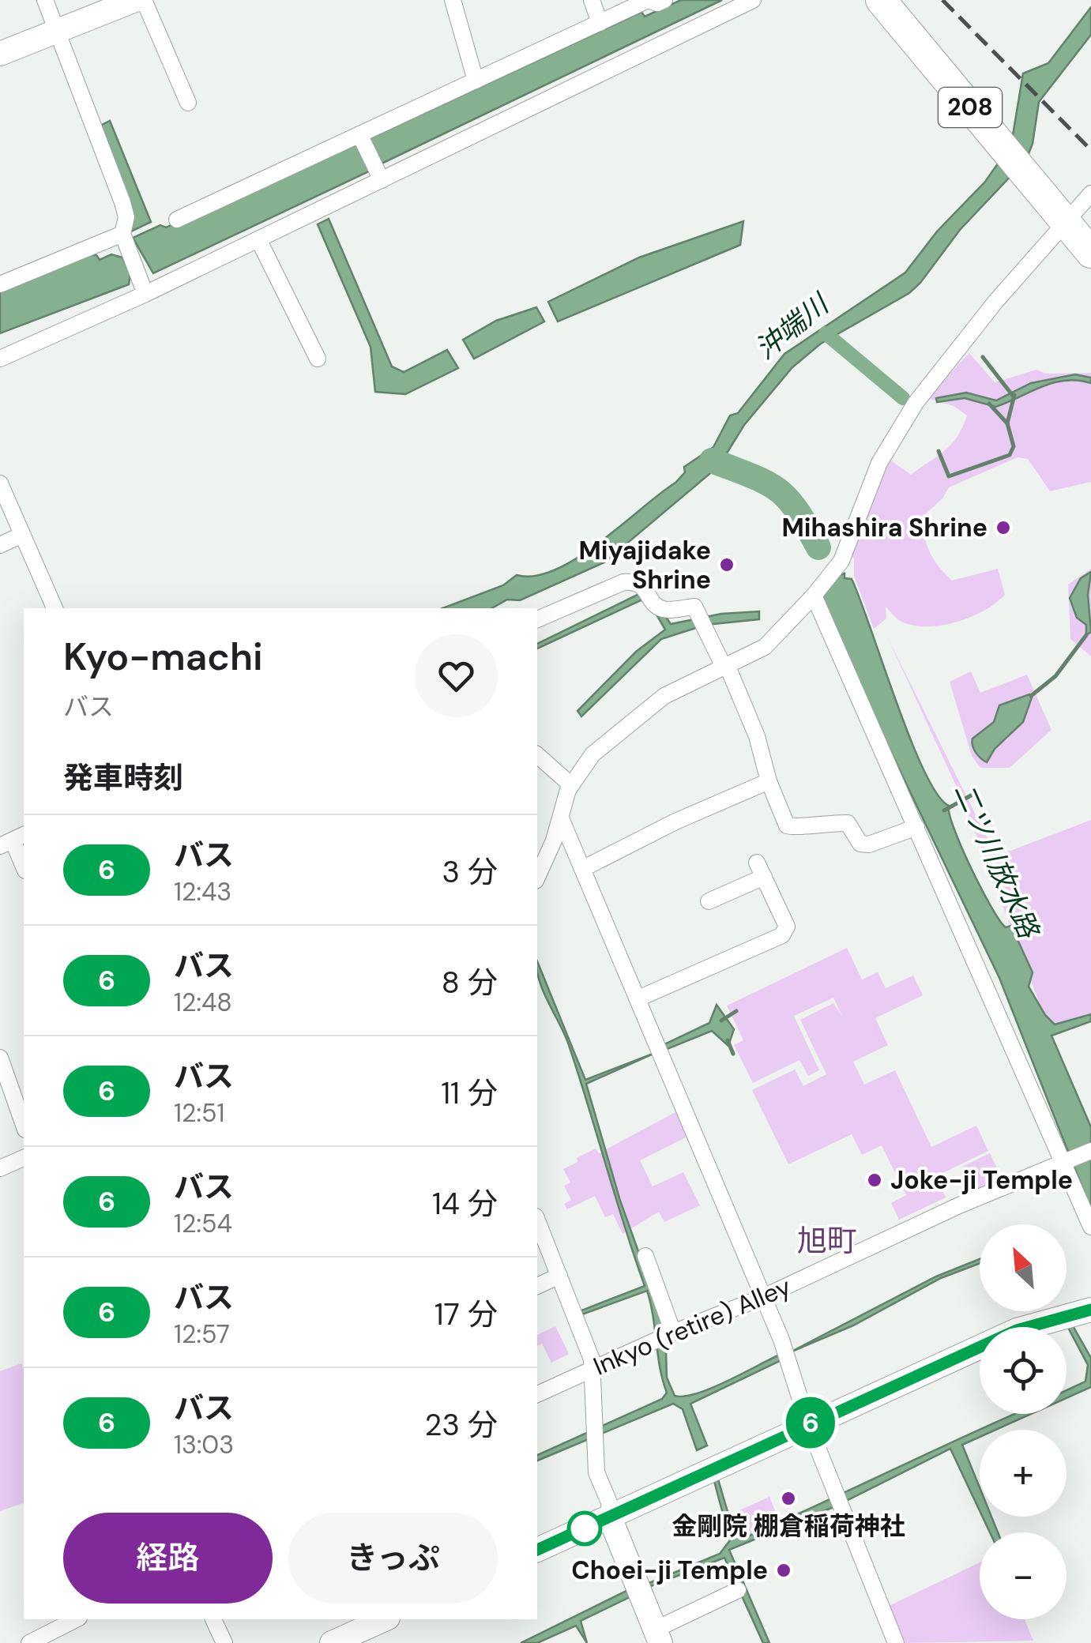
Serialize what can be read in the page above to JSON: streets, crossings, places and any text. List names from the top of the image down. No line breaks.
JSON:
{"streets":{"highway":["208"],"street":["Inkyo (retire) Alley"]},"districts":["旭町"],"water":["沖端川","二ツ川放水路"],"places":["Mihashira Shrine","Miyajidake Shrine","Joke-ji Temple","金剛院 棚倉稲荷神社","Choei-ji Temple"],"lines":["bus line 6"],"north":"top left","page":{"on_map":"6","heading":[["Kyo-machi","バス"],"発車時刻"],"list":[{"mark":"6","name":"バス","note":"12:43","value":"3 分"},{"mark":"6","name":"バス","note":"12:48","value":"8 分"},{"mark":"6","name":"バス","note":"12:51","value":"11 分"},{"mark":"6","name":"バス","note":"12:54","value":"14 分"},{"mark":"6","name":"バス","note":"12:57","value":"17 分"},{"mark":"6","name":"バス","note":"13:03","value":"23 分"}],"map_buttons":["+","−"],"buttons":["経路","きっぷ"]}}
